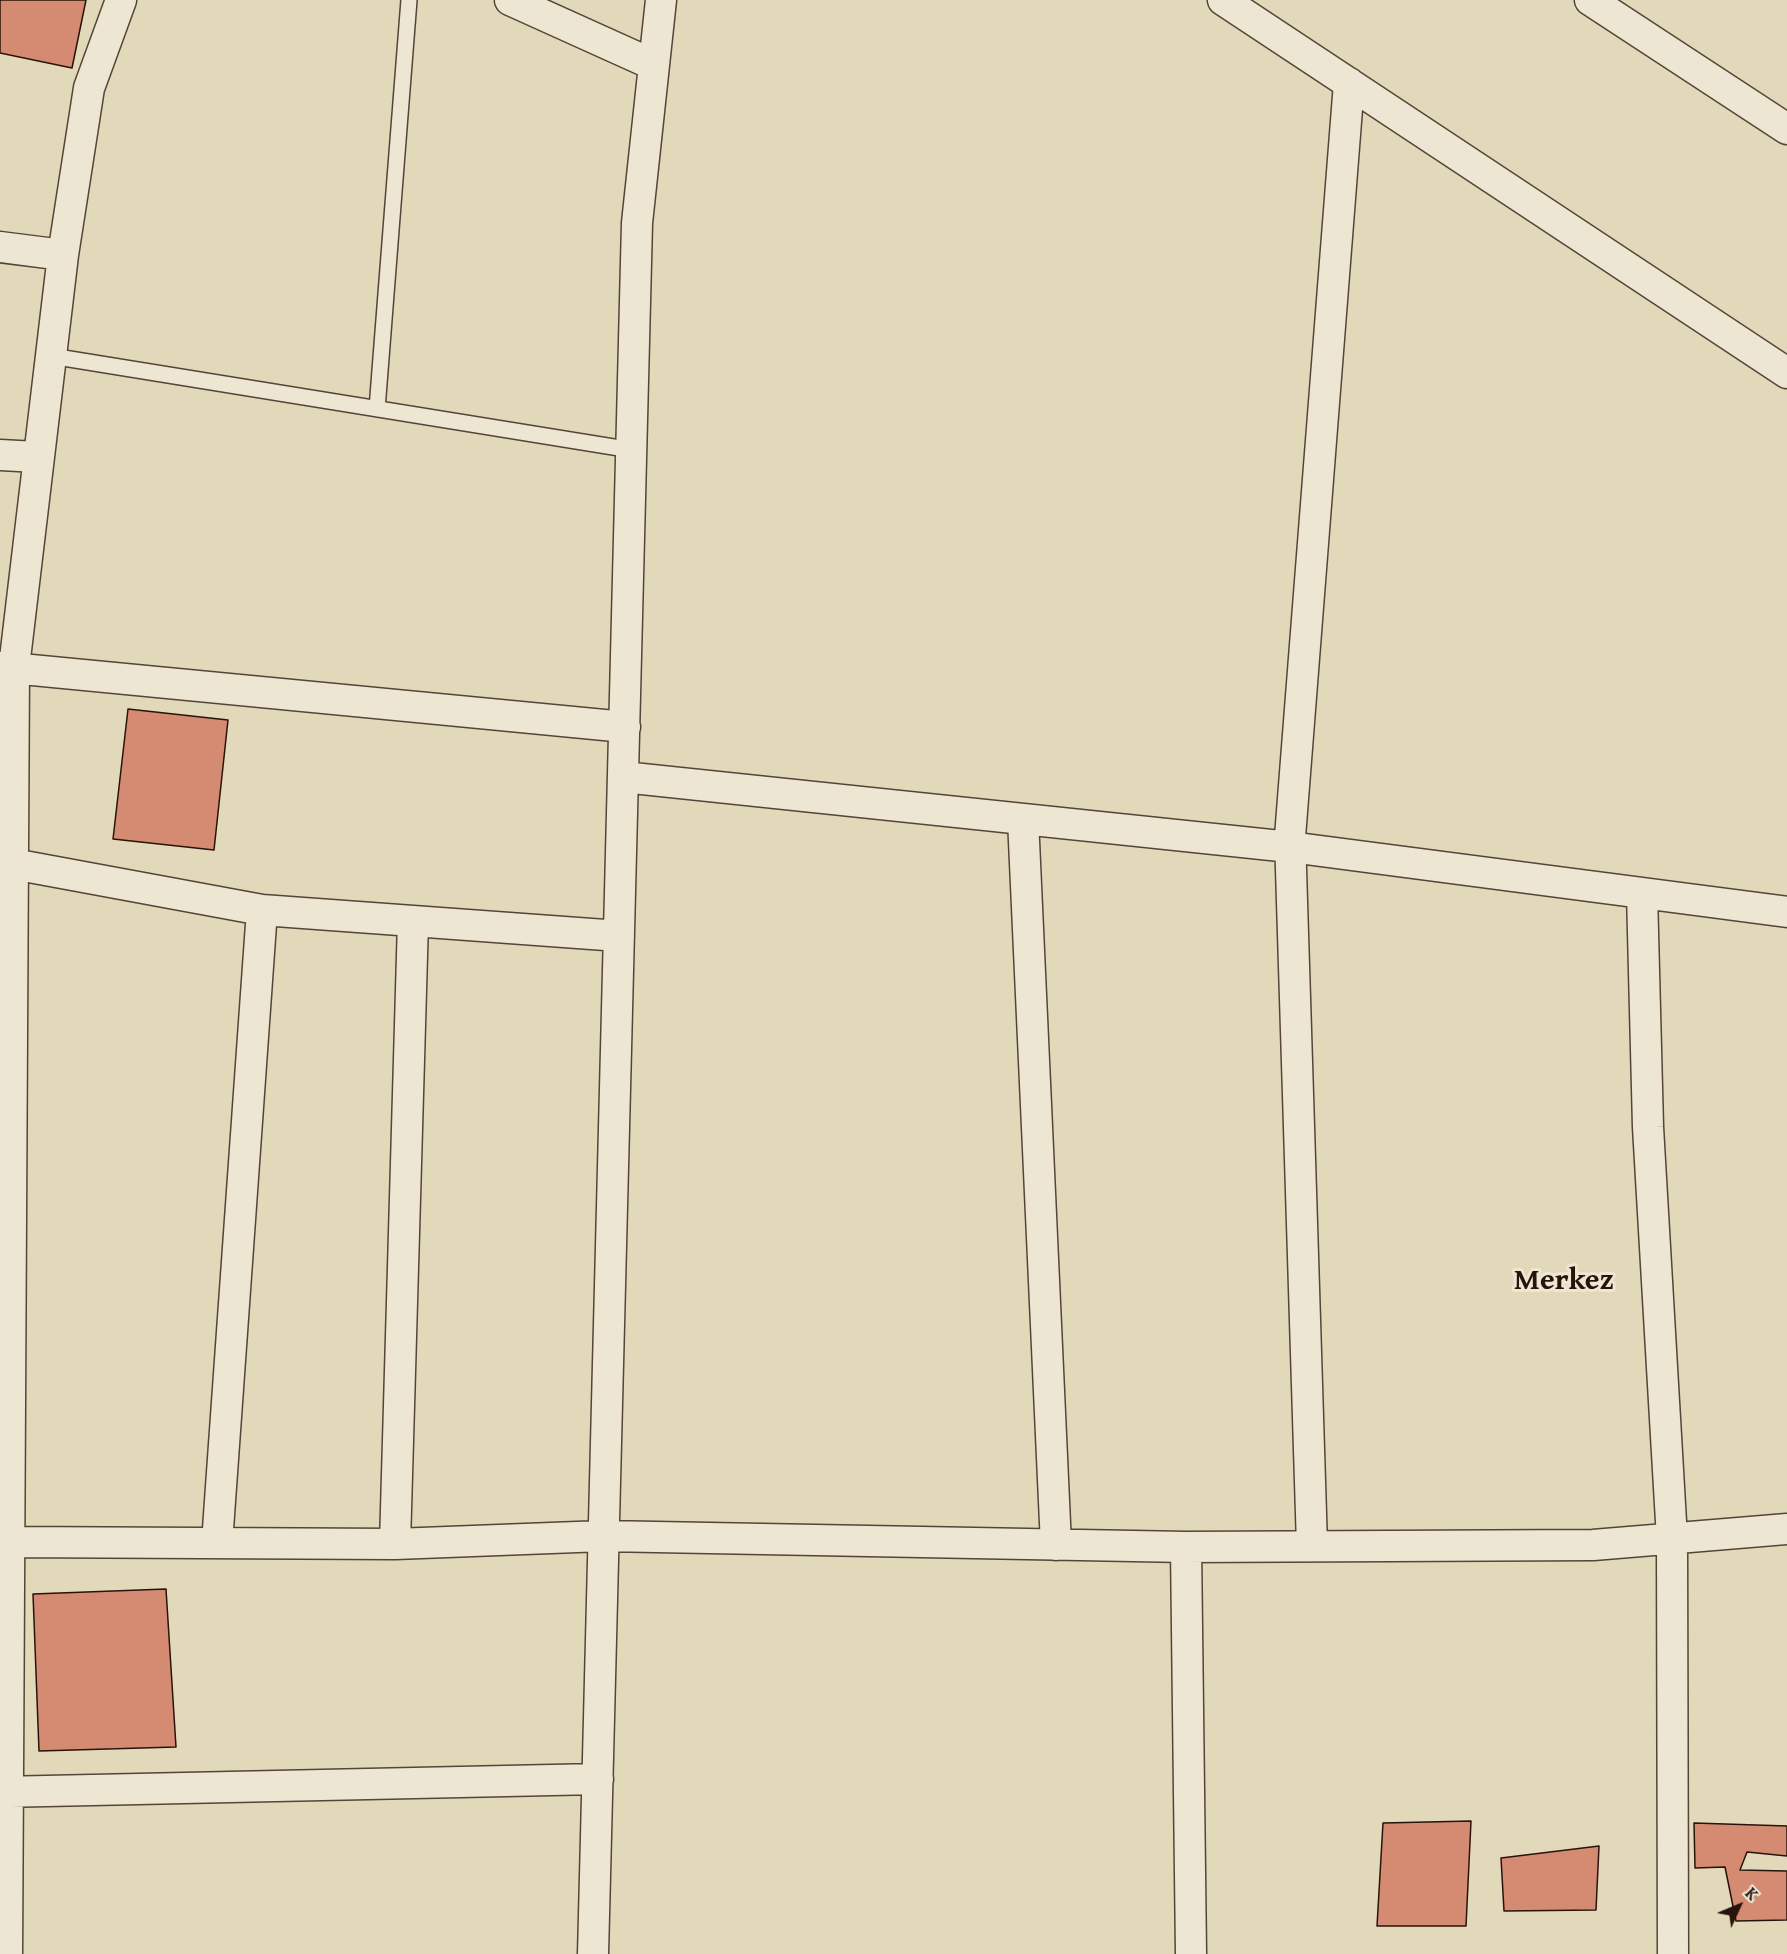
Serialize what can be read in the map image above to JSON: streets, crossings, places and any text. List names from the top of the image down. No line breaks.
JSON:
{"districts":["Merkez"],"north":"top right"}
